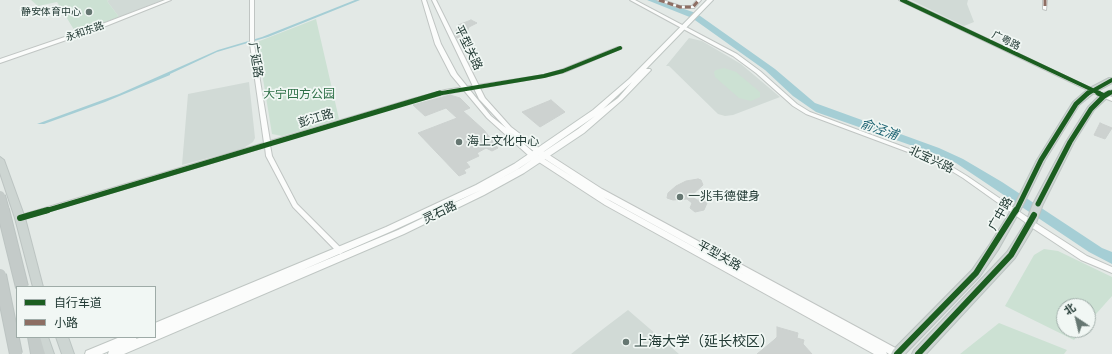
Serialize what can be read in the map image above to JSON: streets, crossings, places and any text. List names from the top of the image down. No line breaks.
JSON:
{"streets":{"main road":["广粤路","灵石路","广中路"],"street":["永和东路","平型关路","广延路","彭江路","北宝兴路"]},"crossings":[["广粤路","广中路"],["平型关路","彭江路"],["平型关路","灵石路"],["平型关路","广中路"],["广延路","彭江路"],["广延路","灵石路"],["北宝兴路","灵石路"],["北宝兴路","广中路"]],"water":["俞泾浦"],"parks":["大宁四方公园"],"places":["静安体育中心","海上文化中心","一兆韦德健身","上海大学（延长校区）"],"legend":["自行车道","小路"],"north":"top left"}
